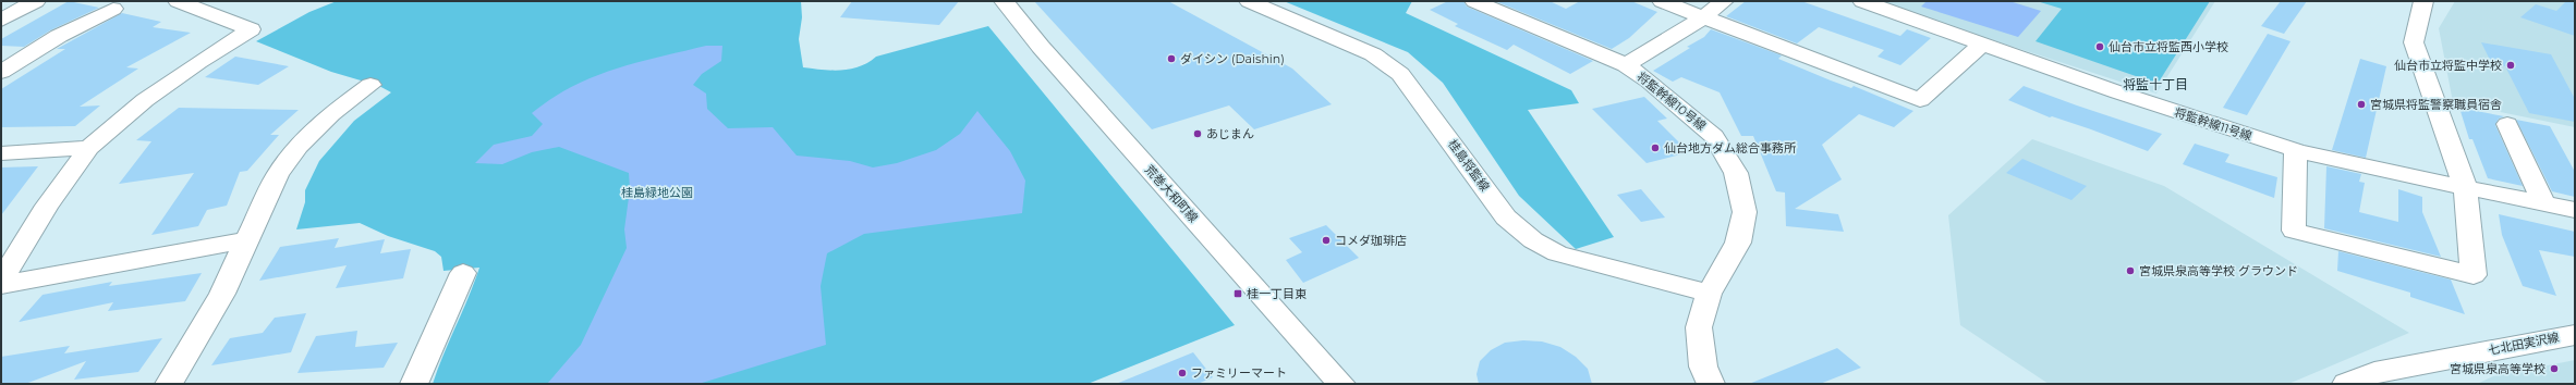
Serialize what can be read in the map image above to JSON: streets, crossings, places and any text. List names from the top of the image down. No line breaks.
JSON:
{"streets":{"street":["将監幹線10号線","将監幹線11号線","桂島将監線","荒巻大和町線","七北田実沢線"]},"crossings":[["将監幹線10号線","桂島将監線"]],"districts":["将監十丁目"],"parks":["桂島緑地公園"],"places":{"other":["仙台市立将監西小学校","ダイシン (Daishin)","仙台市立将監中学校","宮城県将監警察職員宿舎","あじまん","仙台地方ダム総合事務所","コメダ珈琲店","宮城県泉高等学校 グラウンド","宮城県泉高等学校","ファミリーマート"],"transit":["桂一丁目東"]}}
